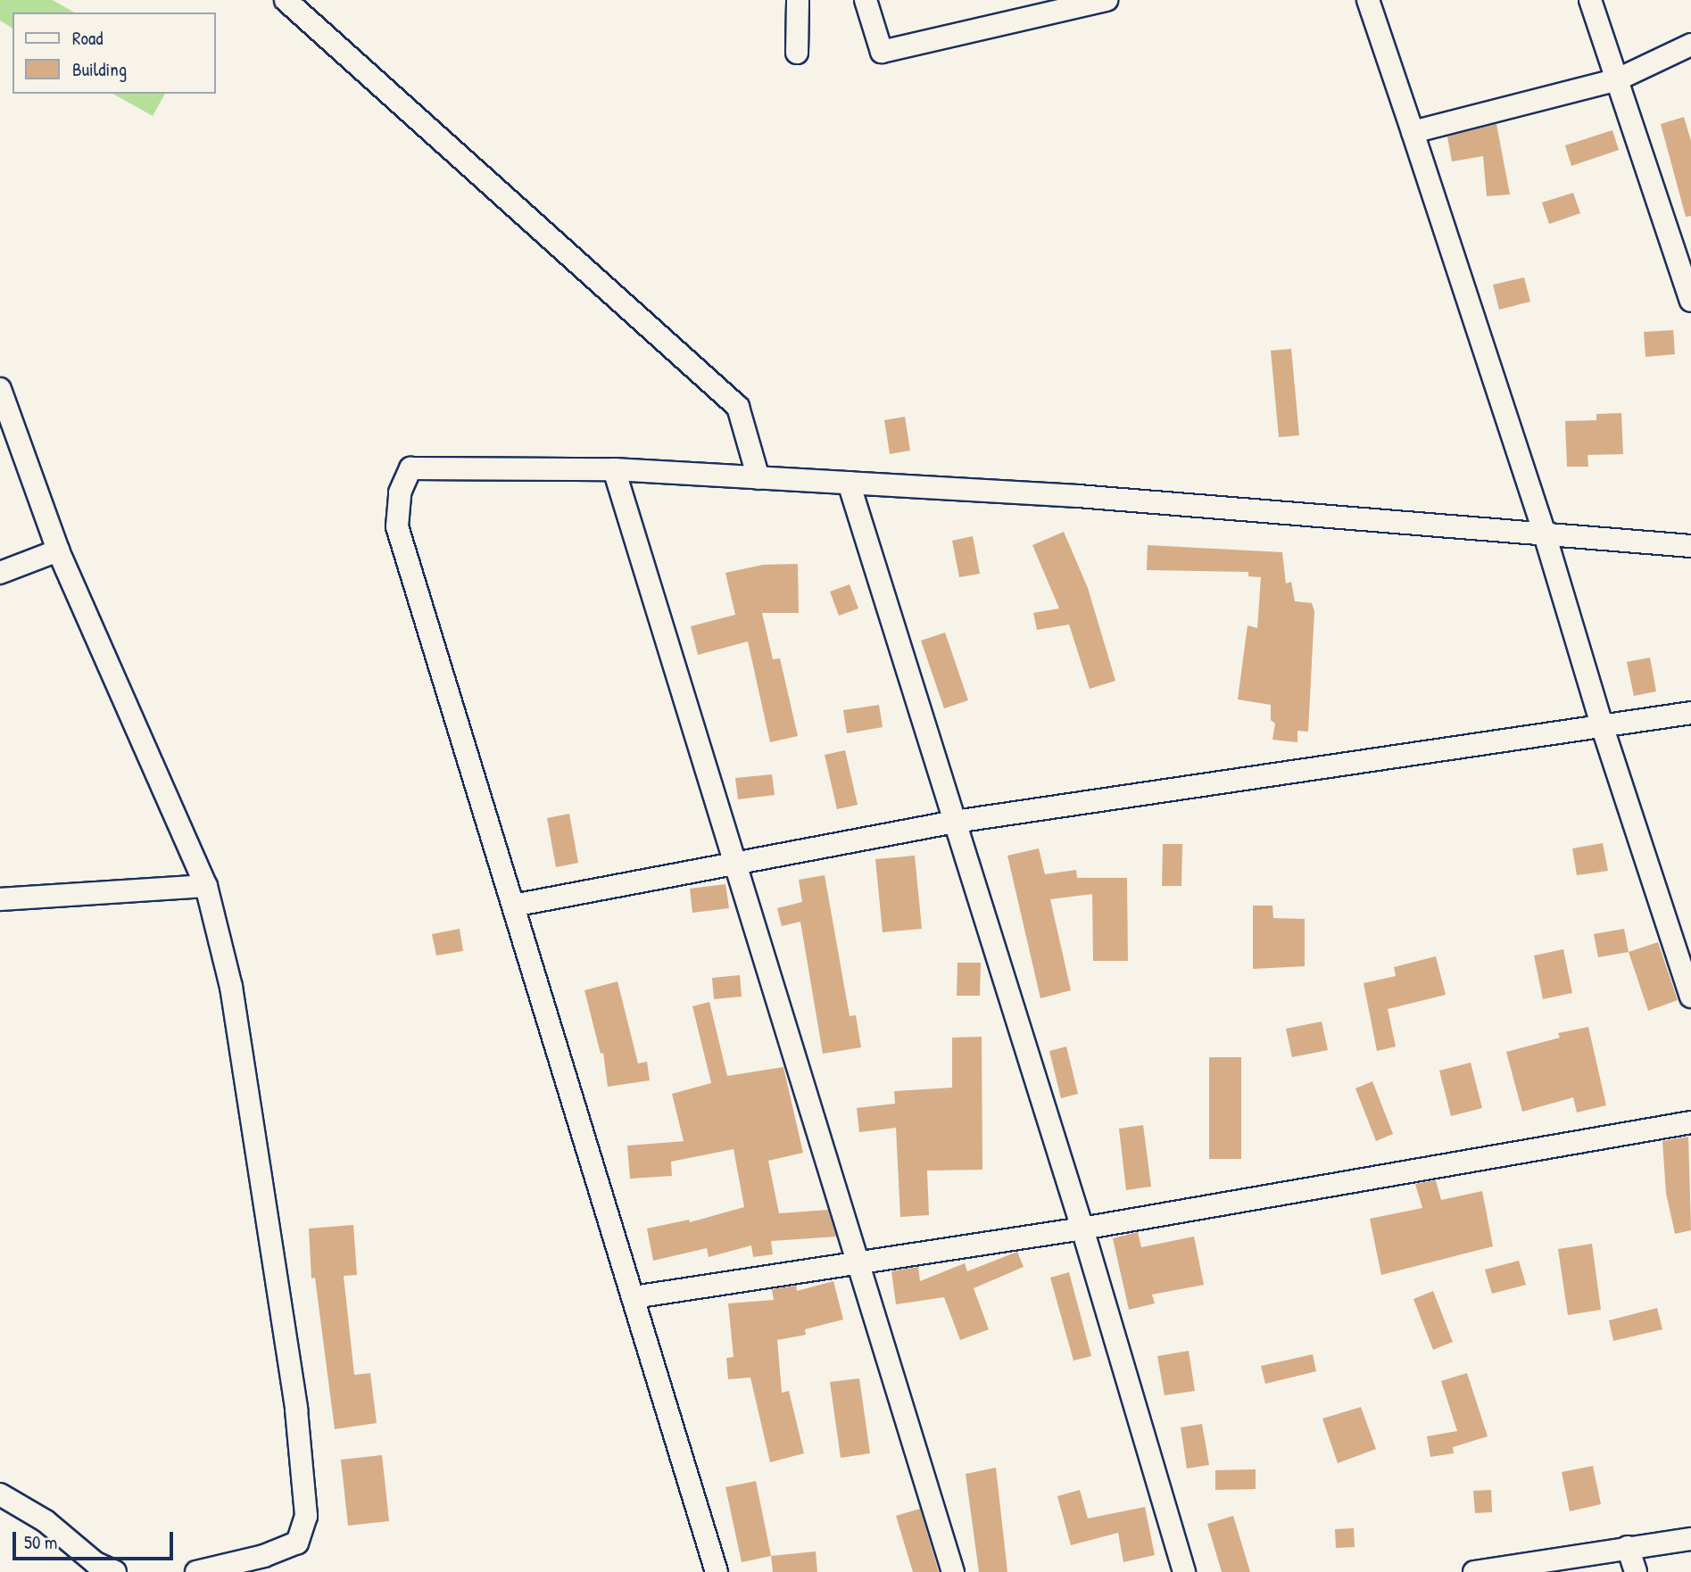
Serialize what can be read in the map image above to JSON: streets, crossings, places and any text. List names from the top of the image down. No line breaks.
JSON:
{"legend":["Road","Building"],"scale_bar":"50 m"}
